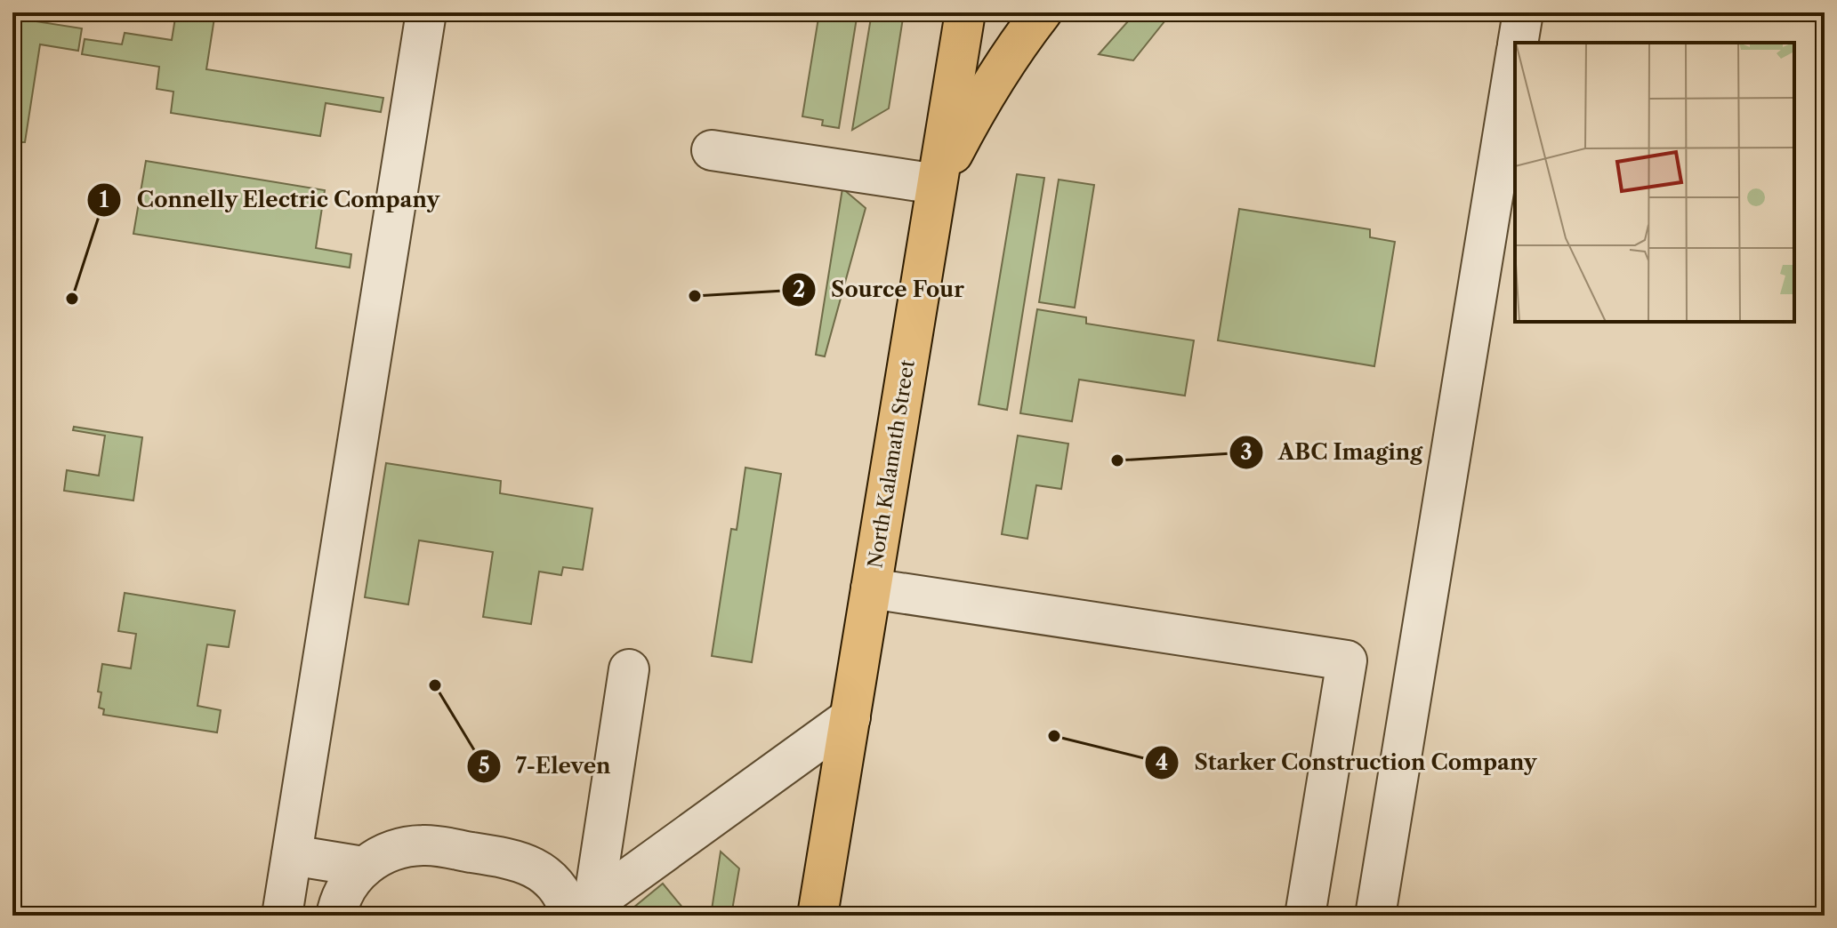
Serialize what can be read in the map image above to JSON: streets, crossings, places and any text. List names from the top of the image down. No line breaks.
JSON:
{"streets":{"main road":["North Kalamath Street"]},"places":["Source Four","Connelly Electric Company","ABC Imaging","7-Eleven","Starker Construction Company"]}
